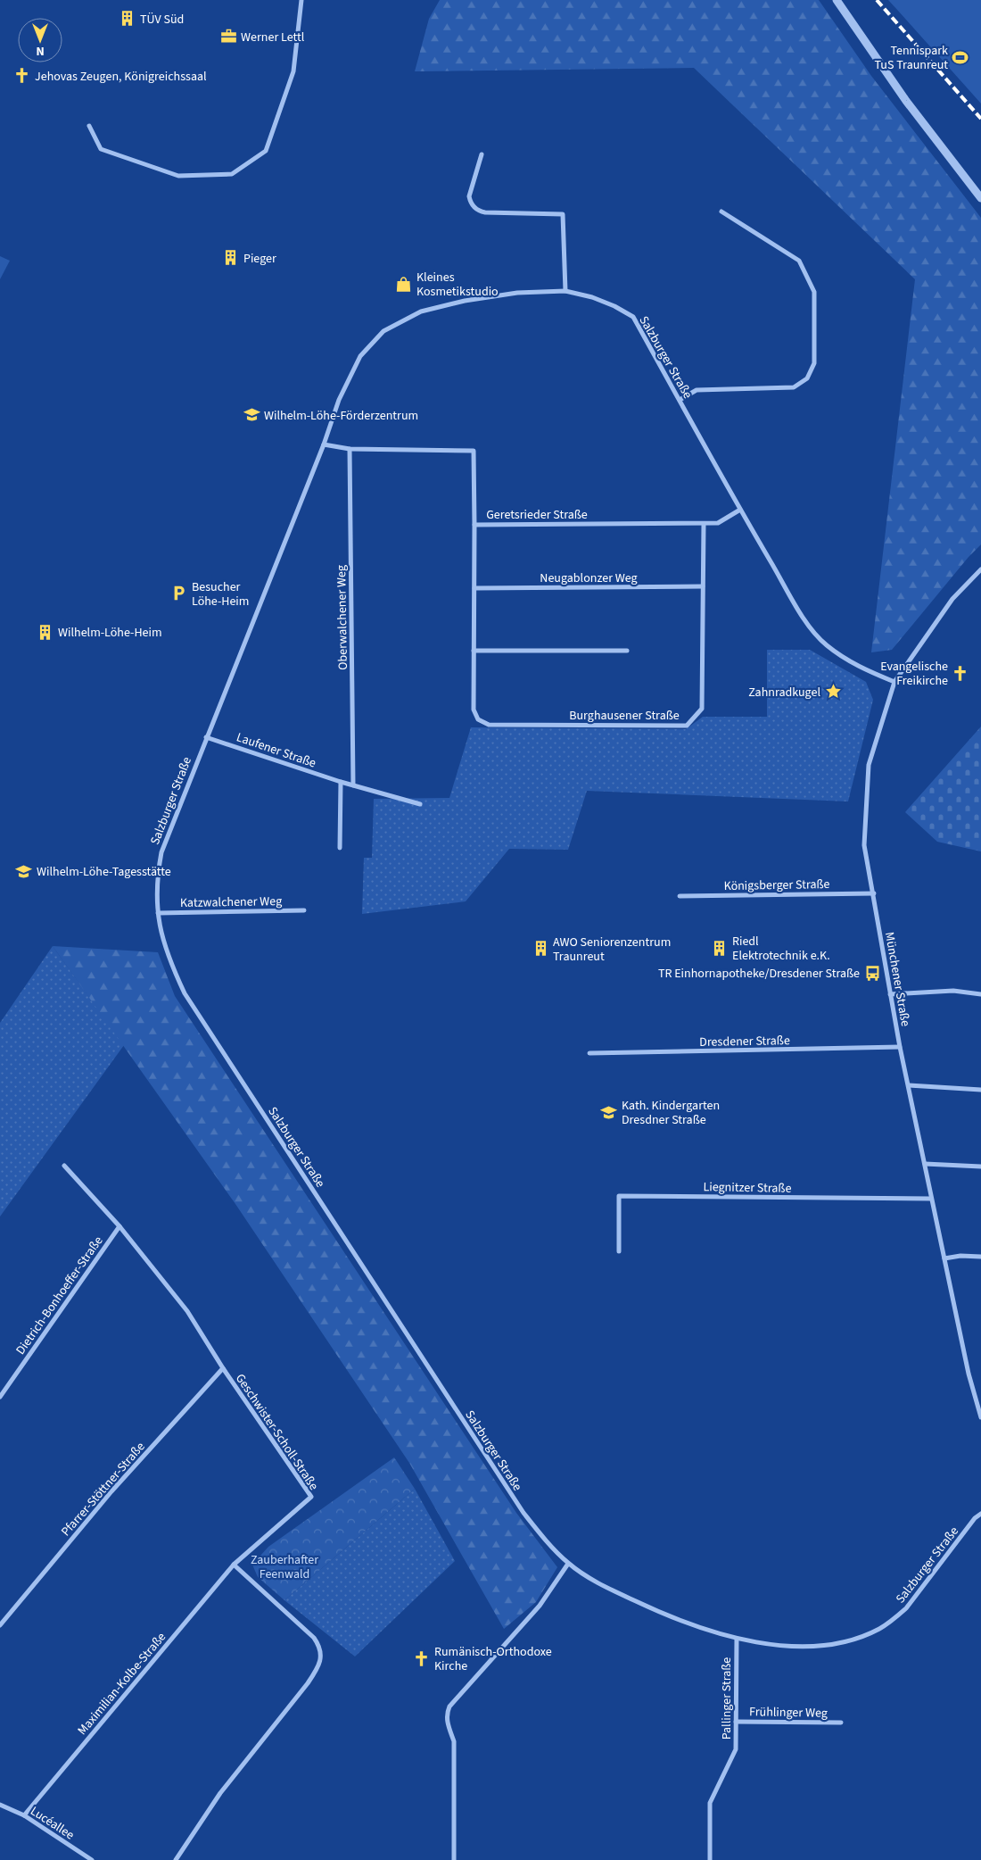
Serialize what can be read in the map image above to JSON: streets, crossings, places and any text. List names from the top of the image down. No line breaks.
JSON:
{"streets":{"street":["Salzburger Straße","Geretsrieder Straße","Neugablonzer Weg","Oberwalchener Weg","Burghausener Straße","Laufener Straße","Königsberger Straße","Katzwalchener Weg","Münchener Straße","Dresdener Straße","Liegnitzer Straße","Dietrich-Bonhoeffer-Straße","Geschwister-Scholl-Straße","Pfarrer-Stöttner-Straße","Maximilian-Kolbe-Straße","Pallinger Straße","Frühlinger Weg","Lucéallee"]},"crossings":[["Salzburger Straße","Geretsrieder Straße"],["Salzburger Straße","Laufener Straße"],["Salzburger Straße","Katzwalchener Weg"],["Salzburger Straße","Münchener Straße"],["Salzburger Straße","Pallinger Straße"],["Geretsrieder Straße","Oberwalchener Weg"],["Geretsrieder Straße","Burghausener Straße"],["Neugablonzer Weg","Burghausener Straße"],["Oberwalchener Weg","Laufener Straße"],["Königsberger Straße","Münchener Straße"],["Münchener Straße","Dresdener Straße"],["Münchener Straße","Liegnitzer Straße"],["Dietrich-Bonhoeffer-Straße","Geschwister-Scholl-Straße"],["Geschwister-Scholl-Straße","Pfarrer-Stöttner-Straße"],["Geschwister-Scholl-Straße","Maximilian-Kolbe-Straße"],["Maximilian-Kolbe-Straße","Lucéallee"],["Pallinger Straße","Frühlinger Weg"]],"parks":["Zauberhafter Feenwald"],"places":{"building":["TÜV Süd","Pieger","Wilhelm-Löhe-Heim","Riedl Elektrotechnik e.K.","AWO Seniorenzentrum Traunreut"],"office":["Werner Lettl"],"sports":["Tennispark TuS Traunreut"],"church":["Jehovas Zeugen, Königreichssaal","Evangelische Freikirche","Rumänisch-Orthodoxe Kirche"],"shop":["Kleines Kosmetikstudio"],"school or university":["Wilhelm-Löhe-Förderzentrum","Wilhelm-Löhe-Tagesstätte","Kath. Kindergarten Dresdner Straße"],"parking":["Besucher Löhe-Heim"],"place":["Zahnradkugel"],"bus stop":["TR Einhornapotheke/Dresdener Straße"]},"north":"bottom"}
